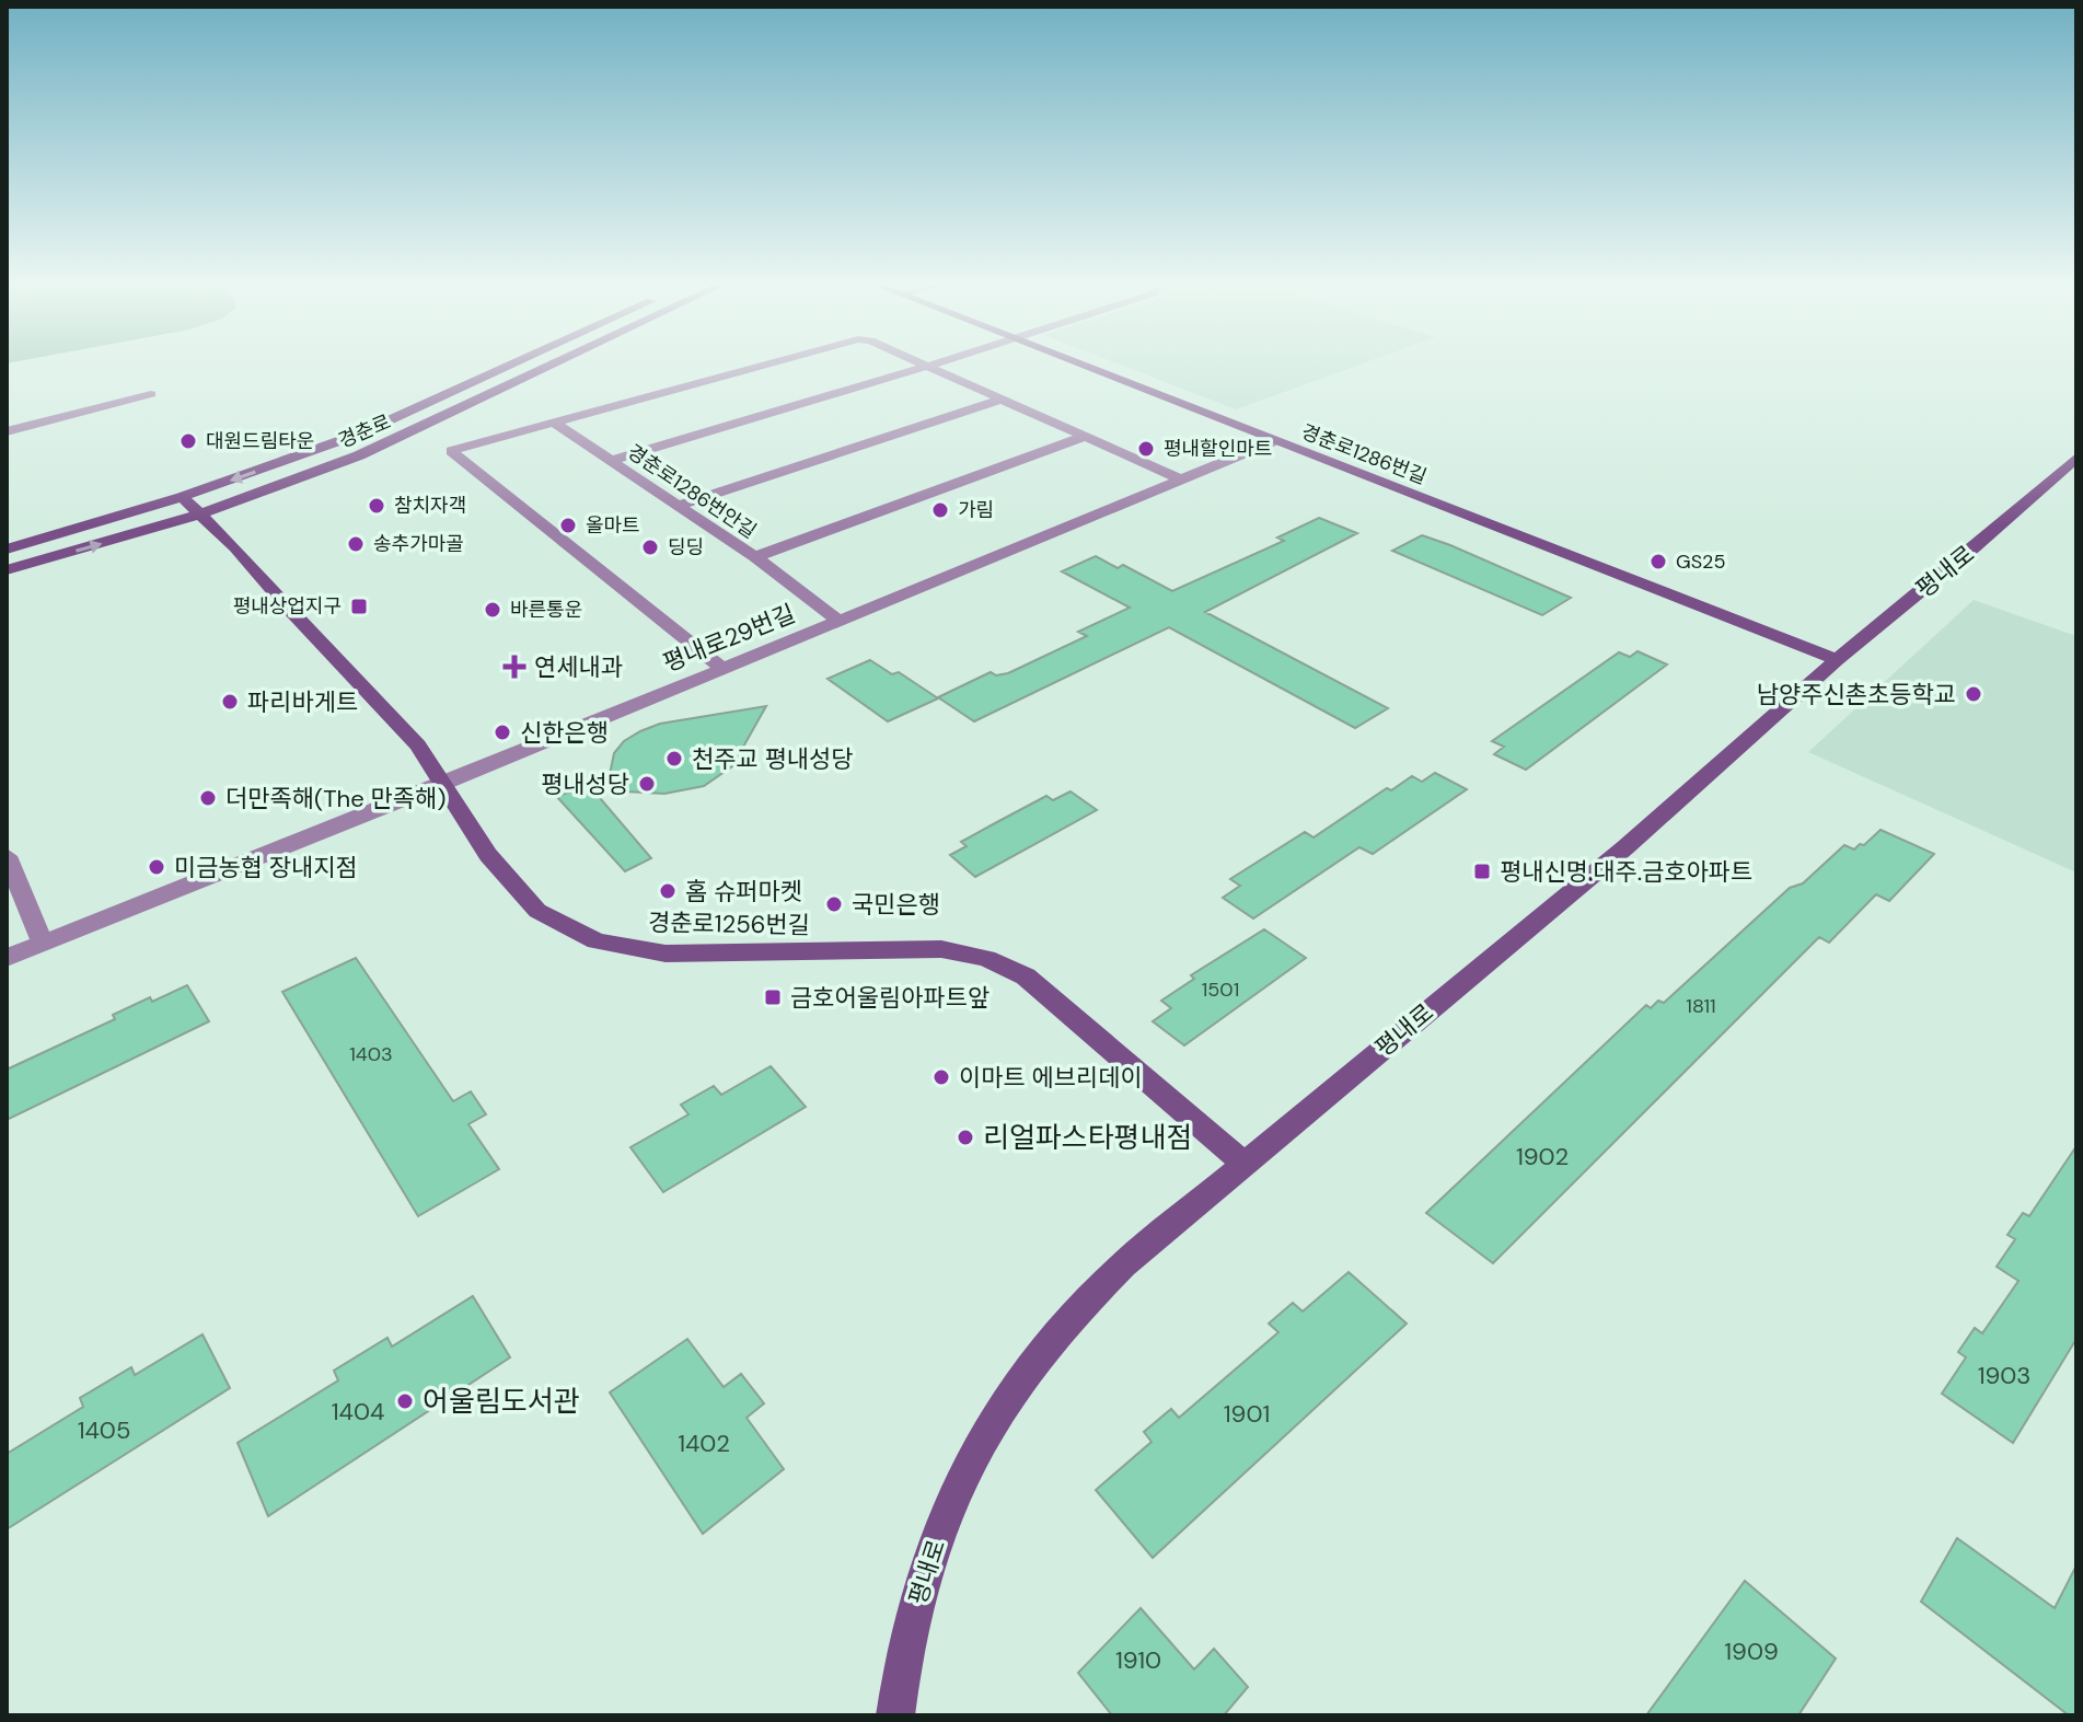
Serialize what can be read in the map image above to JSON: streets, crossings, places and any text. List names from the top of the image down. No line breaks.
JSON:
{"streets":{"street":["경춘로","경춘로1286번길","경춘로1286번안길","평내로","평내로29번길","경춘로1256번길"]},"crossings":[["경춘로","경춘로1256번길"],["경춘로1286번길","평내로"],["경춘로1286번길","평내로29번길"],["경춘로1286번안길","평내로29번길"],["평내로","경춘로1256번길"],["평내로29번길","경춘로1256번길"]],"places":{"other":["대원드림타운","평내할인마트","참치자객","가림","올마트","송추가마골","딩딩","GS25","바른통운","남양주신촌초등학교","파리바게트","신한은행","천주교 평내성당","평내성당","더만족해(The 만족해)","미금농협 장내지점","홈 슈퍼마켓","국민은행","이마트 에브리데이","리얼파스타평내점","어울림도서관"],"transit":["평내상업지구","평내신명.대주.금호아파트","금호어울림아파트앞"],"health":["연세내과"]},"house_numbers":["1501","1811","1403","1902","1903","1404","1901","1405","1402","1909","1910"]}
